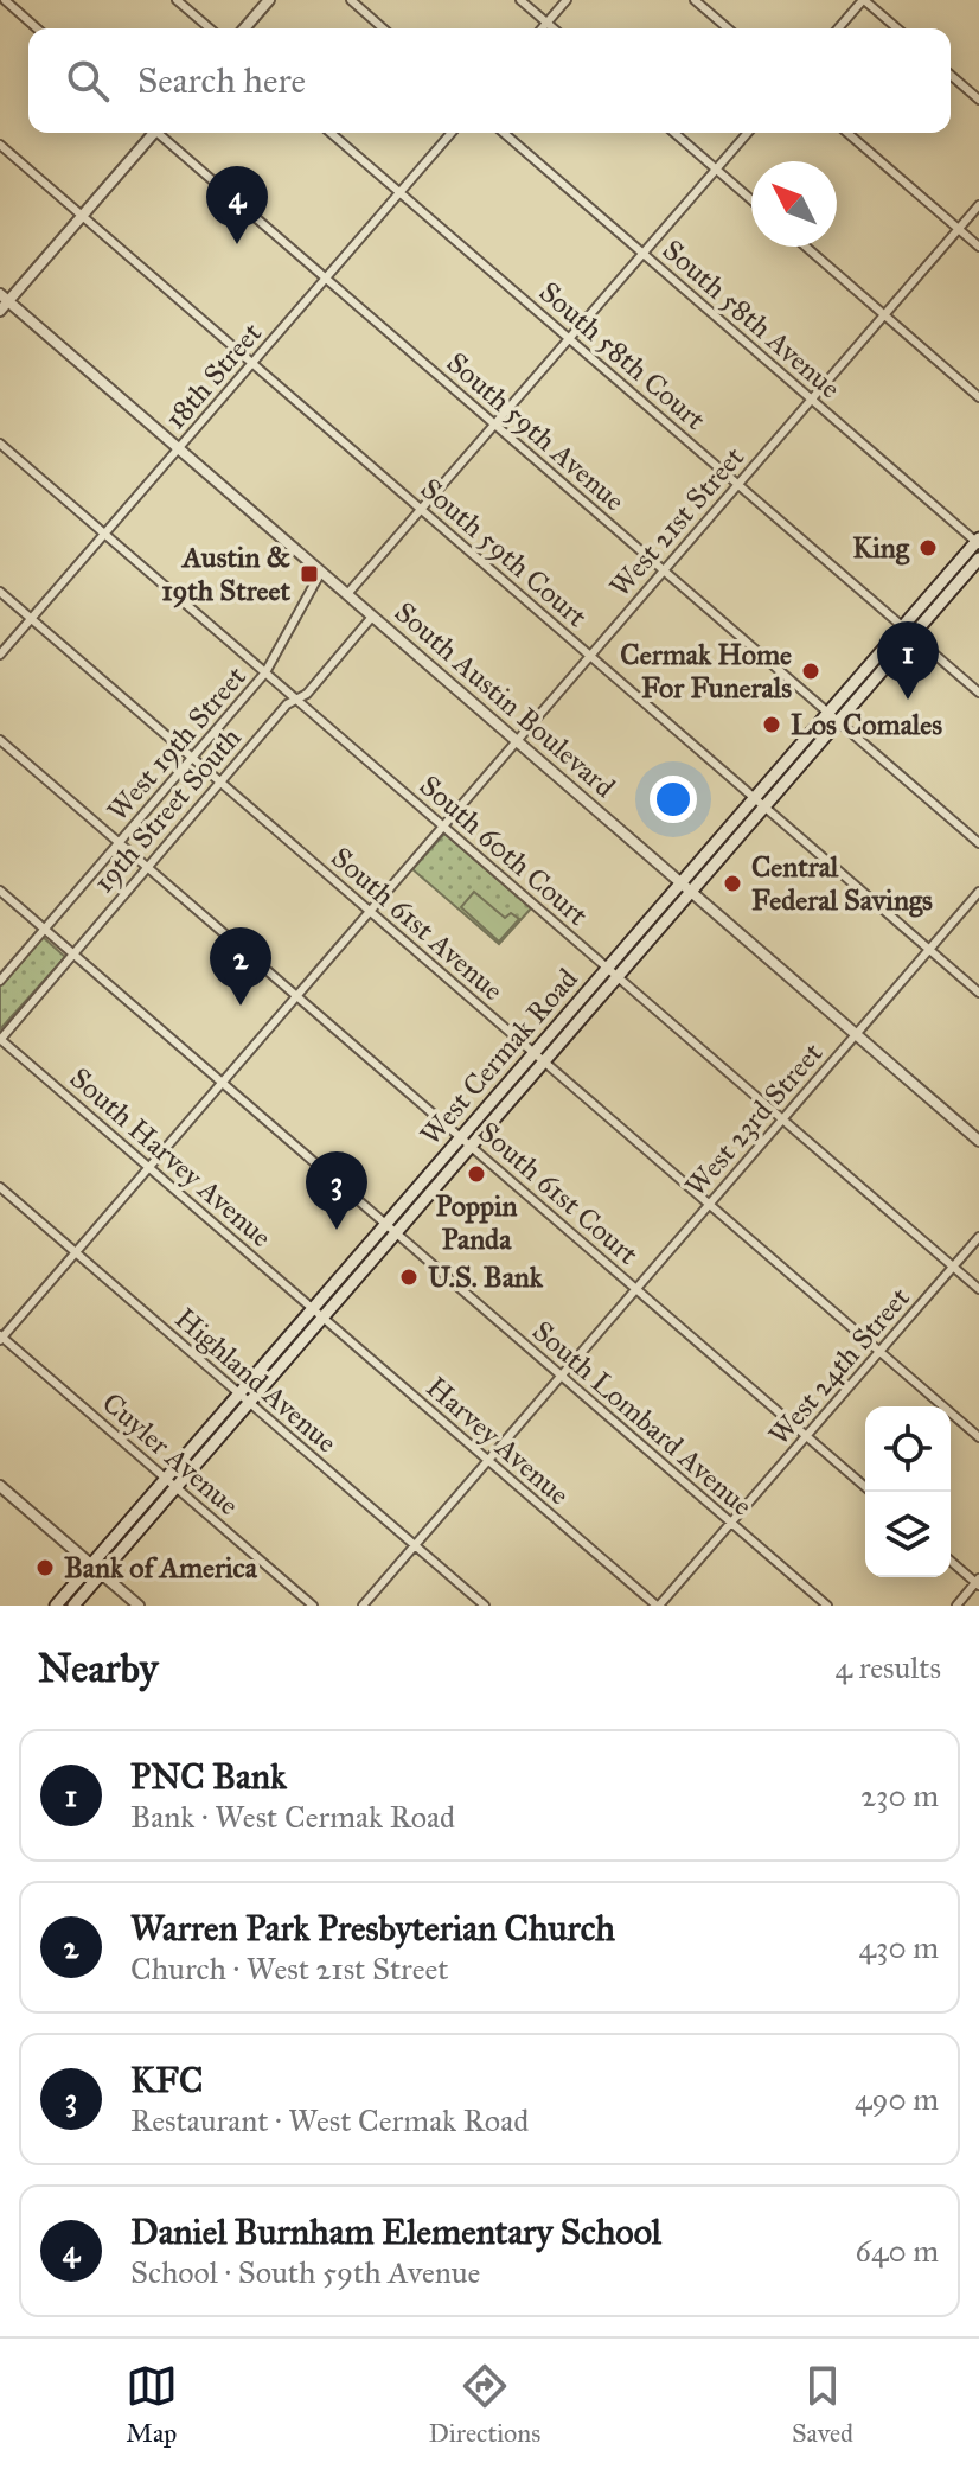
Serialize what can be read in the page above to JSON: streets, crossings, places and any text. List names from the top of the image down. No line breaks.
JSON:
{"streets":{"main road":["West Cermak Road"],"street":["South 58th Avenue","South 58th Court","18th Street","South 59th Avenue","West 21st Street","South 59th Court","South Austin Boulevard","West 19th Street","19th Street South","South 60th Court","South 61st Avenue","West 23rd Street","South Harvey Avenue","South 61st Court","West 24th Street","Highland Avenue","South Lombard Avenue","Harvey Avenue","Cuyler Avenue"]},"crossings":[["South 58th Avenue","West 21st Street"],["South 58th Avenue","West Cermak Road"],["South 58th Court","18th Street"],["South 58th Court","West 21st Street"],["South 58th Court","West Cermak Road"],["18th Street","South 59th Avenue"],["18th Street","South 59th Court"],["18th Street","South Austin Boulevard"],["18th Street","South 60th Court"],["18th Street","South 61st Avenue"],["South 59th Avenue","West 21st Street"],["South 59th Avenue","West Cermak Road"],["West 21st Street","South 59th Court"],["West 21st Street","South Austin Boulevard"],["West 21st Street","South 60th Court"],["West 21st Street","South 61st Avenue"],["West 21st Street","South Harvey Avenue"],["West 21st Street","South 61st Court"],["West 21st Street","Highland Avenue"],["West 21st Street","South Lombard Avenue"],["West 21st Street","Cuyler Avenue"],["South 59th Court","West Cermak Road"],["South 59th Court","West 23rd Street"],["South Austin Boulevard","West 19th Street"],["South Austin Boulevard","19th Street South"],["South Austin Boulevard","West Cermak Road"],["South Austin Boulevard","West 23rd Street"],["West 19th Street","South 60th Court"],["West 19th Street","South 61st Avenue"],["West 19th Street","South 61st Court"],["West 19th Street","South Lombard Avenue"],["19th Street South","South 60th Court"],["19th Street South","South 61st Avenue"],["19th Street South","South Harvey Avenue"],["19th Street South","South 61st Court"],["19th Street South","South Lombard Avenue"],["South 60th Court","West Cermak Road"],["South 60th Court","West 23rd Street"],["South 60th Court","West 24th Street"],["South 61st Avenue","West Cermak Road"],["South 61st Avenue","West 23rd Street"],["South 61st Avenue","West 24th Street"],["West Cermak Road","South Harvey Avenue"],["West Cermak Road","South 61st Court"],["West Cermak Road","Highland Avenue"],["West Cermak Road","South Lombard Avenue"],["West Cermak Road","Harvey Avenue"],["West Cermak Road","Cuyler Avenue"],["West 23rd Street","South 61st Court"],["West 23rd Street","Highland Avenue"],["West 23rd Street","South Lombard Avenue"],["West 23rd Street","Harvey Avenue"],["South Harvey Avenue","Harvey Avenue"],["South 61st Court","West 24th Street"],["West 24th Street","South Lombard Avenue"],["West 24th Street","Harvey Avenue"]],"places":{"other":["King","Cermak Home For Funerals","Los Comales","Central Federal Savings","Poppin Panda","U.S. Bank","Bank of America"],"transit":["Austin & 19th Street"]},"north":"top left","page":{"search":"Search here","pins":["4","1","2","3"],"heading":["Nearby","4 results"],"list":[{"mark":"1","name":"PNC Bank","note":"Bank · West Cermak Road","value":"230 m"},{"mark":"2","name":"Warren Park Presbyterian Church","note":"Church · West 21st Street","value":"430 m"},{"mark":"3","name":"KFC","note":"Restaurant · West Cermak Road","value":"490 m"},{"mark":"4","name":"Daniel Burnham Elementary School","note":"School · South 59th Avenue","value":"640 m"}],"nav":["Map","Directions","Saved"]}}
